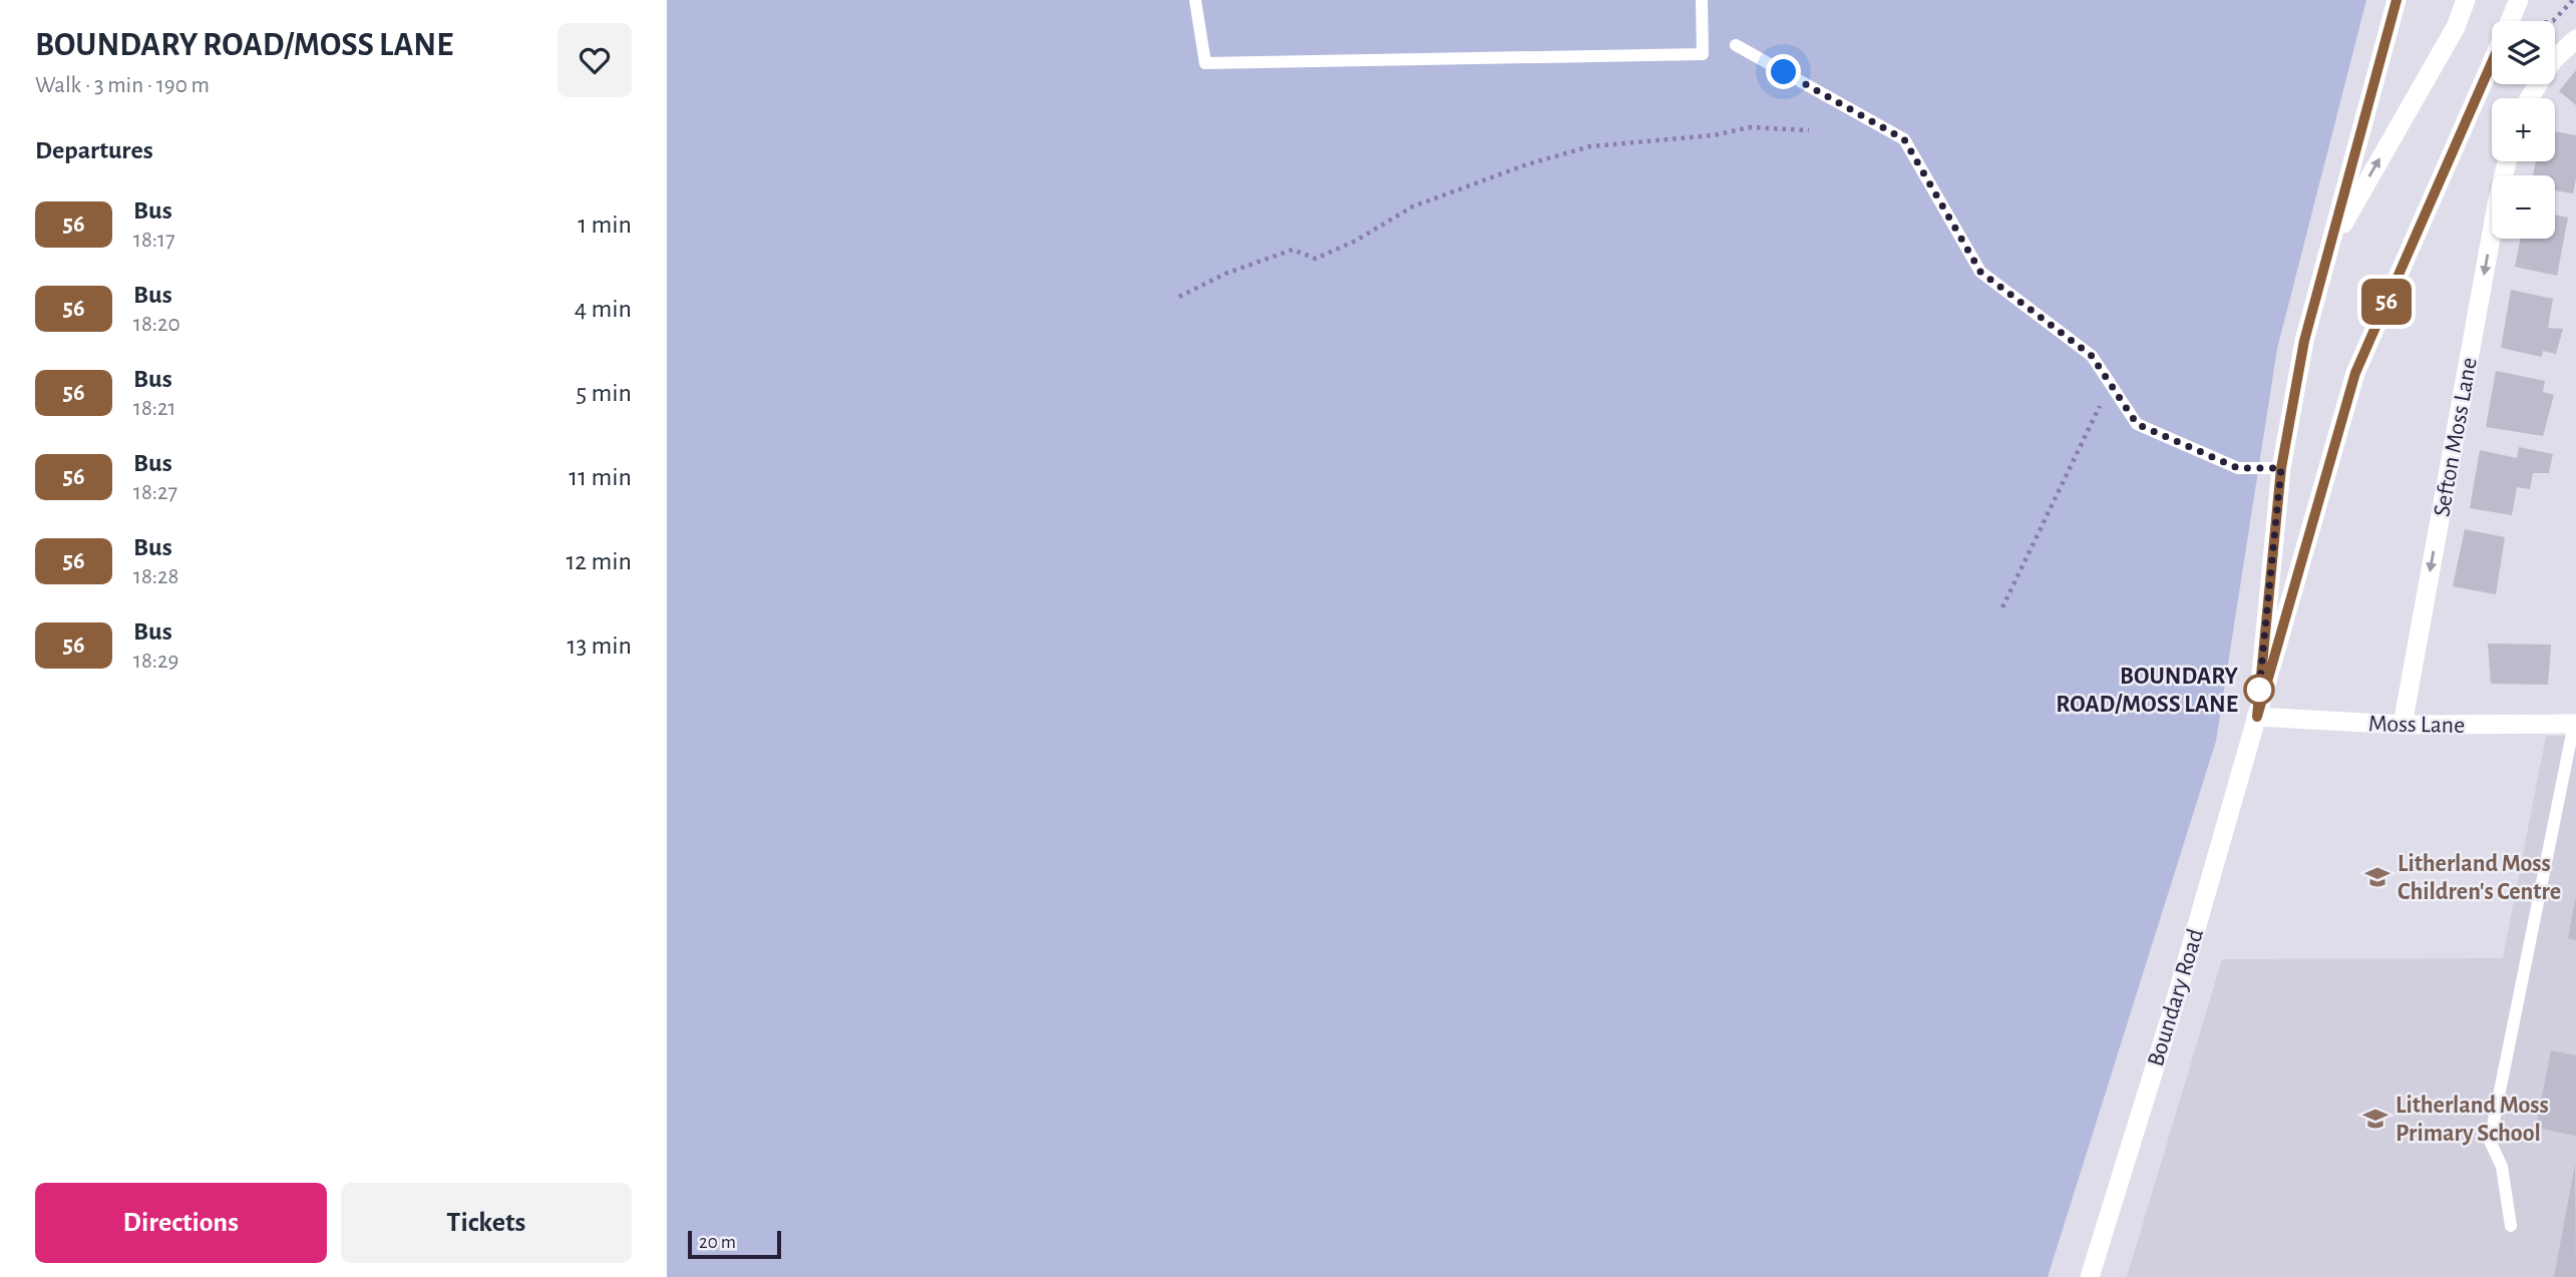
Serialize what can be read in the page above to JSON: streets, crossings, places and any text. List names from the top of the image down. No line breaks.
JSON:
{"streets":{"street":["Sefton Moss Lane","Moss Lane","Boundary Road"]},"crossings":[["Sefton Moss Lane","Moss Lane"],["Moss Lane","Boundary Road"]],"one_way":["Sefton Moss Lane"],"places":{"other":["BOUNDARY ROAD/MOSS LANE"],"school or university":["Litherland Moss Children's Centre","Litherland Moss Primary School"]},"lines":["bus line 56"],"scale_bar":"20 m","page":{"heading":[["BOUNDARY ROAD/MOSS LANE","Walk · 3 min · 190 m"],"Departures"],"on_map":"56","map_buttons":["+","−"],"list":[{"mark":"56","name":"Bus","note":"18:17","value":"1 min"},{"mark":"56","name":"Bus","note":"18:20","value":"4 min"},{"mark":"56","name":"Bus","note":"18:21","value":"5 min"},{"mark":"56","name":"Bus","note":"18:27","value":"11 min"},{"mark":"56","name":"Bus","note":"18:28","value":"12 min"},{"mark":"56","name":"Bus","note":"18:29","value":"13 min"}],"buttons":["Directions","Tickets"],"scale":"20 m"}}
